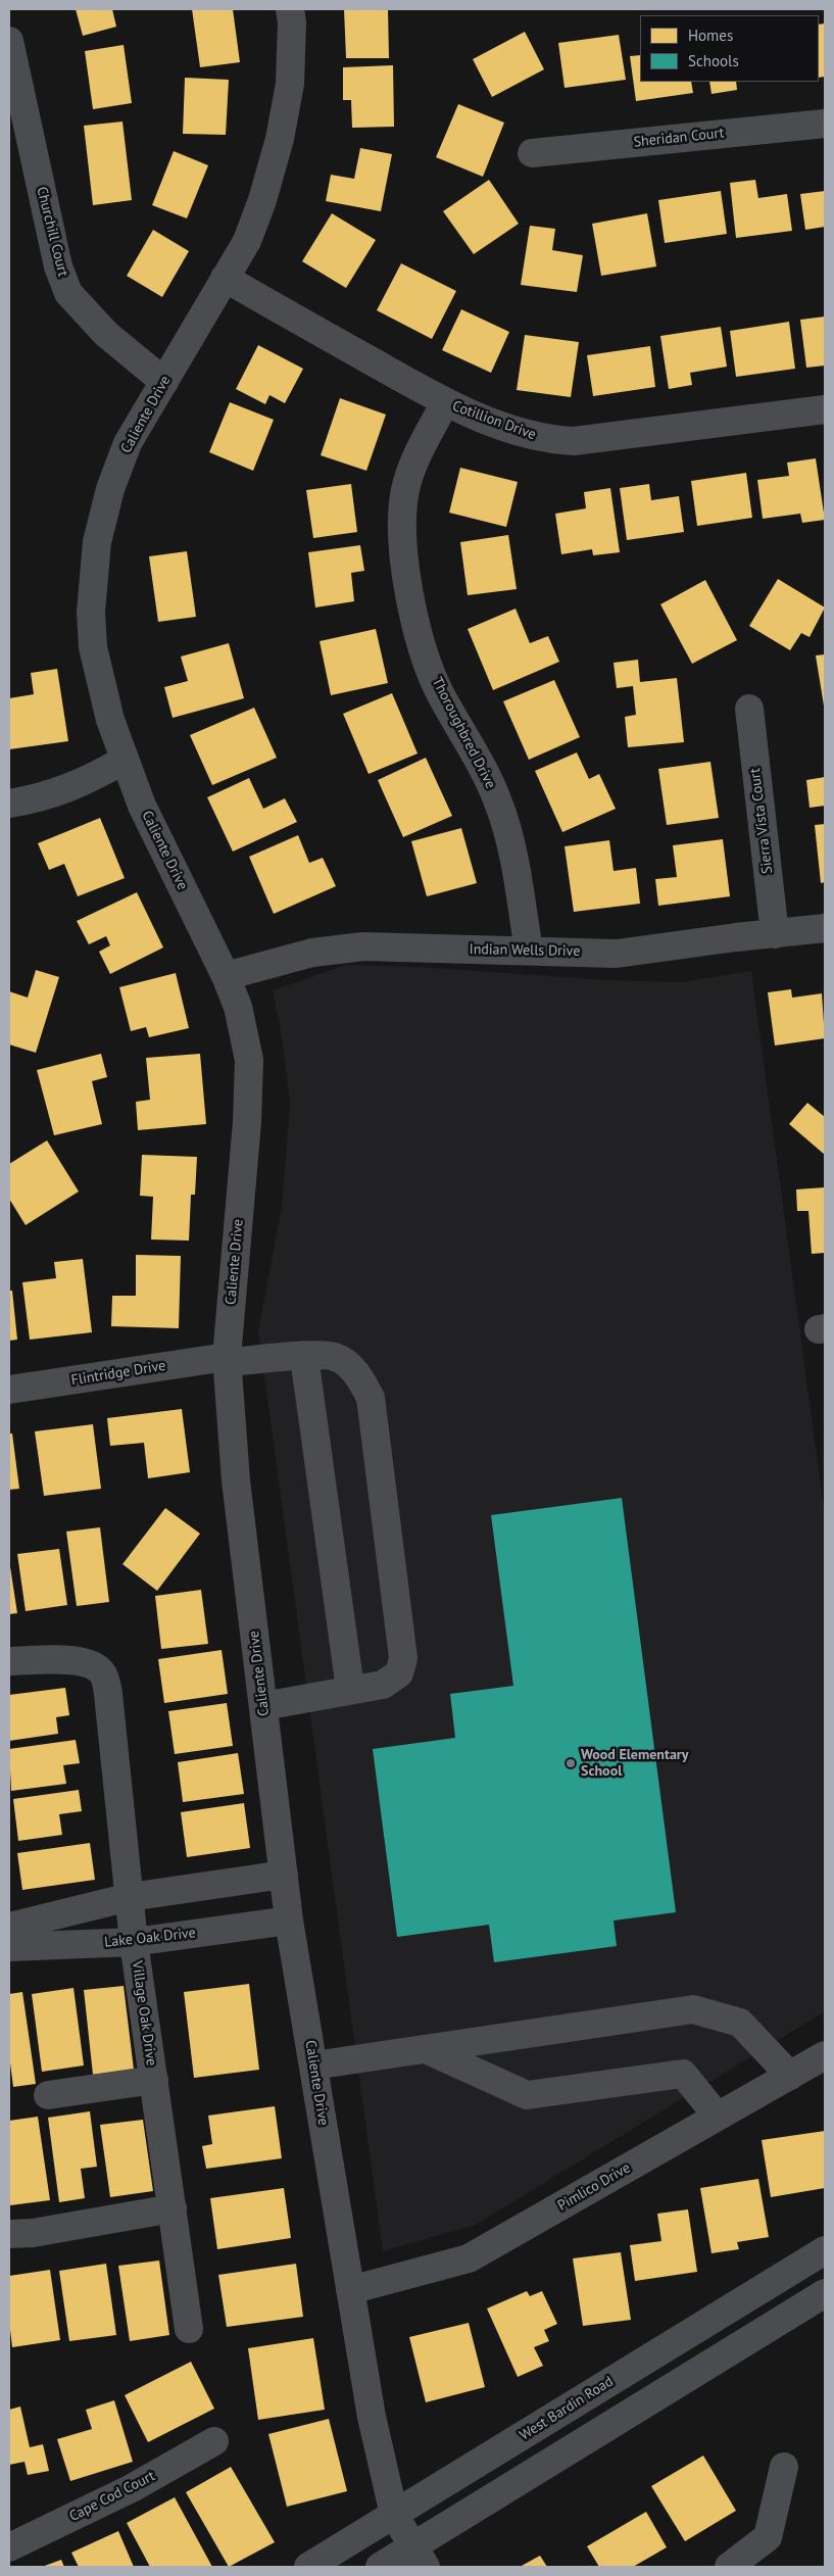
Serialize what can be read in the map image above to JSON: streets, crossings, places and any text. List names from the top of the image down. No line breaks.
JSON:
{"streets":{"street":["Sheridan Court","Churchill Court","Caliente Drive","Cotillion Drive","Thoroughbred Drive","Sierra Vista Court","Indian Wells Drive","Flintridge Drive","Lake Oak Drive","Village Oak Drive","Pimlico Drive","West Bardin Road","Cape Cod Court"]},"crossings":[["Churchill Court","Caliente Drive"],["Caliente Drive","Cotillion Drive"],["Caliente Drive","Indian Wells Drive"],["Caliente Drive","Flintridge Drive"],["Caliente Drive","Lake Oak Drive"],["Caliente Drive","Pimlico Drive"],["Caliente Drive","West Bardin Road"],["Cotillion Drive","Thoroughbred Drive"],["Thoroughbred Drive","Indian Wells Drive"],["Sierra Vista Court","Indian Wells Drive"],["Lake Oak Drive","Village Oak Drive"]],"places":["Wood Elementary School"],"legend":["Homes","Schools"]}
